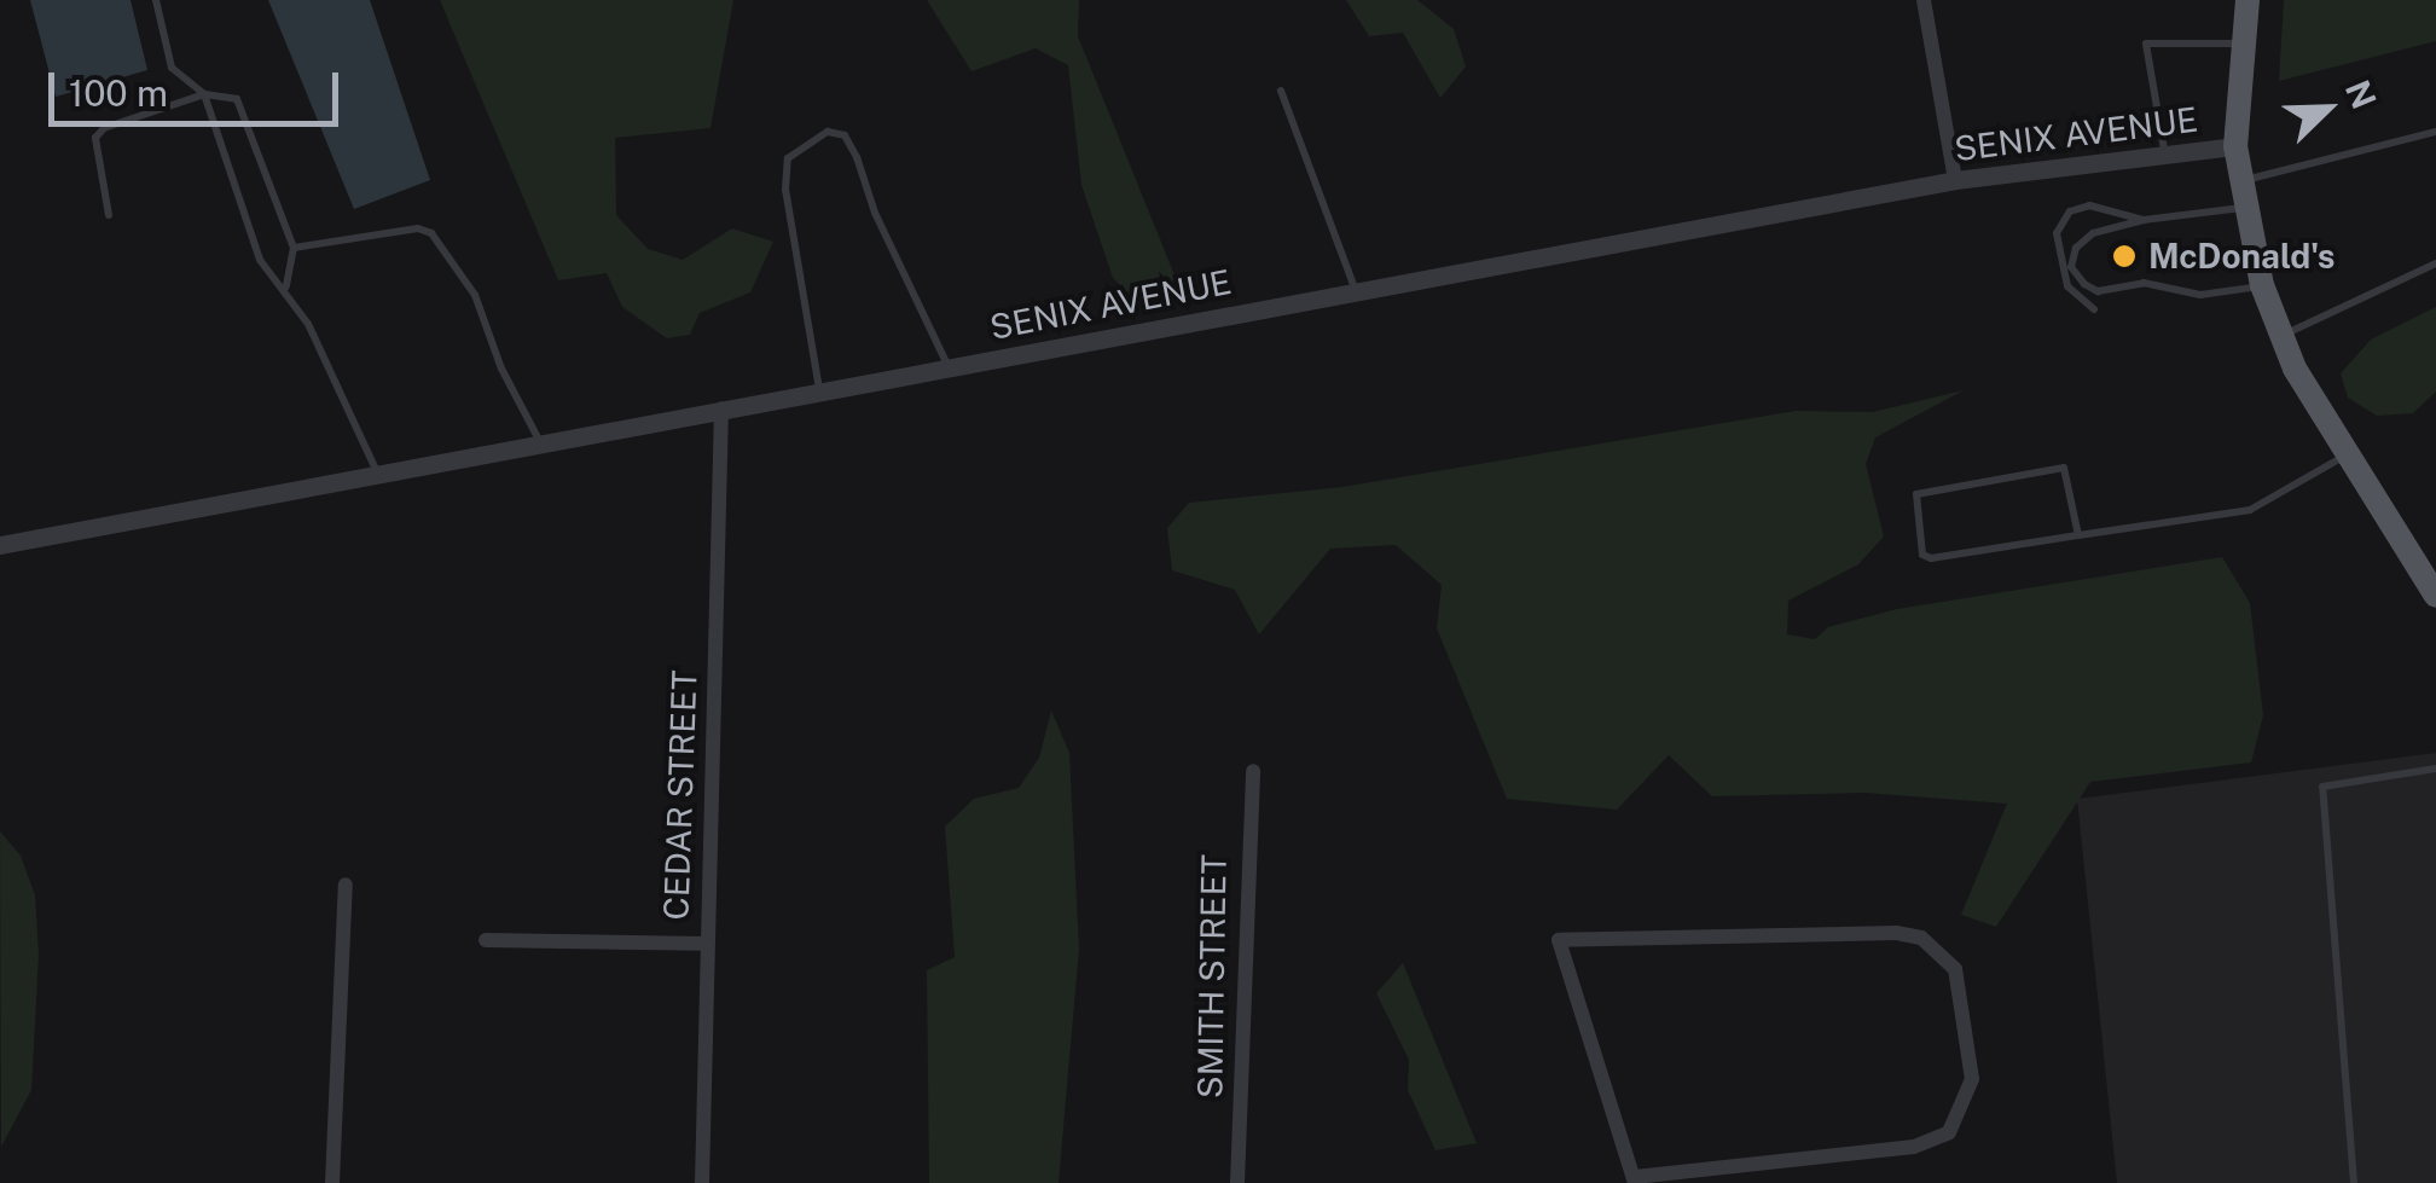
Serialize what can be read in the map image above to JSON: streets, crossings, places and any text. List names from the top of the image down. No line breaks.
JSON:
{"streets":{"street":["SENIX AVENUE","CEDAR STREET","SMITH STREET"]},"crossings":[["SENIX AVENUE","CEDAR STREET"]],"places":["McDonald's"],"scale_bar":"100 m","north":"top right"}
